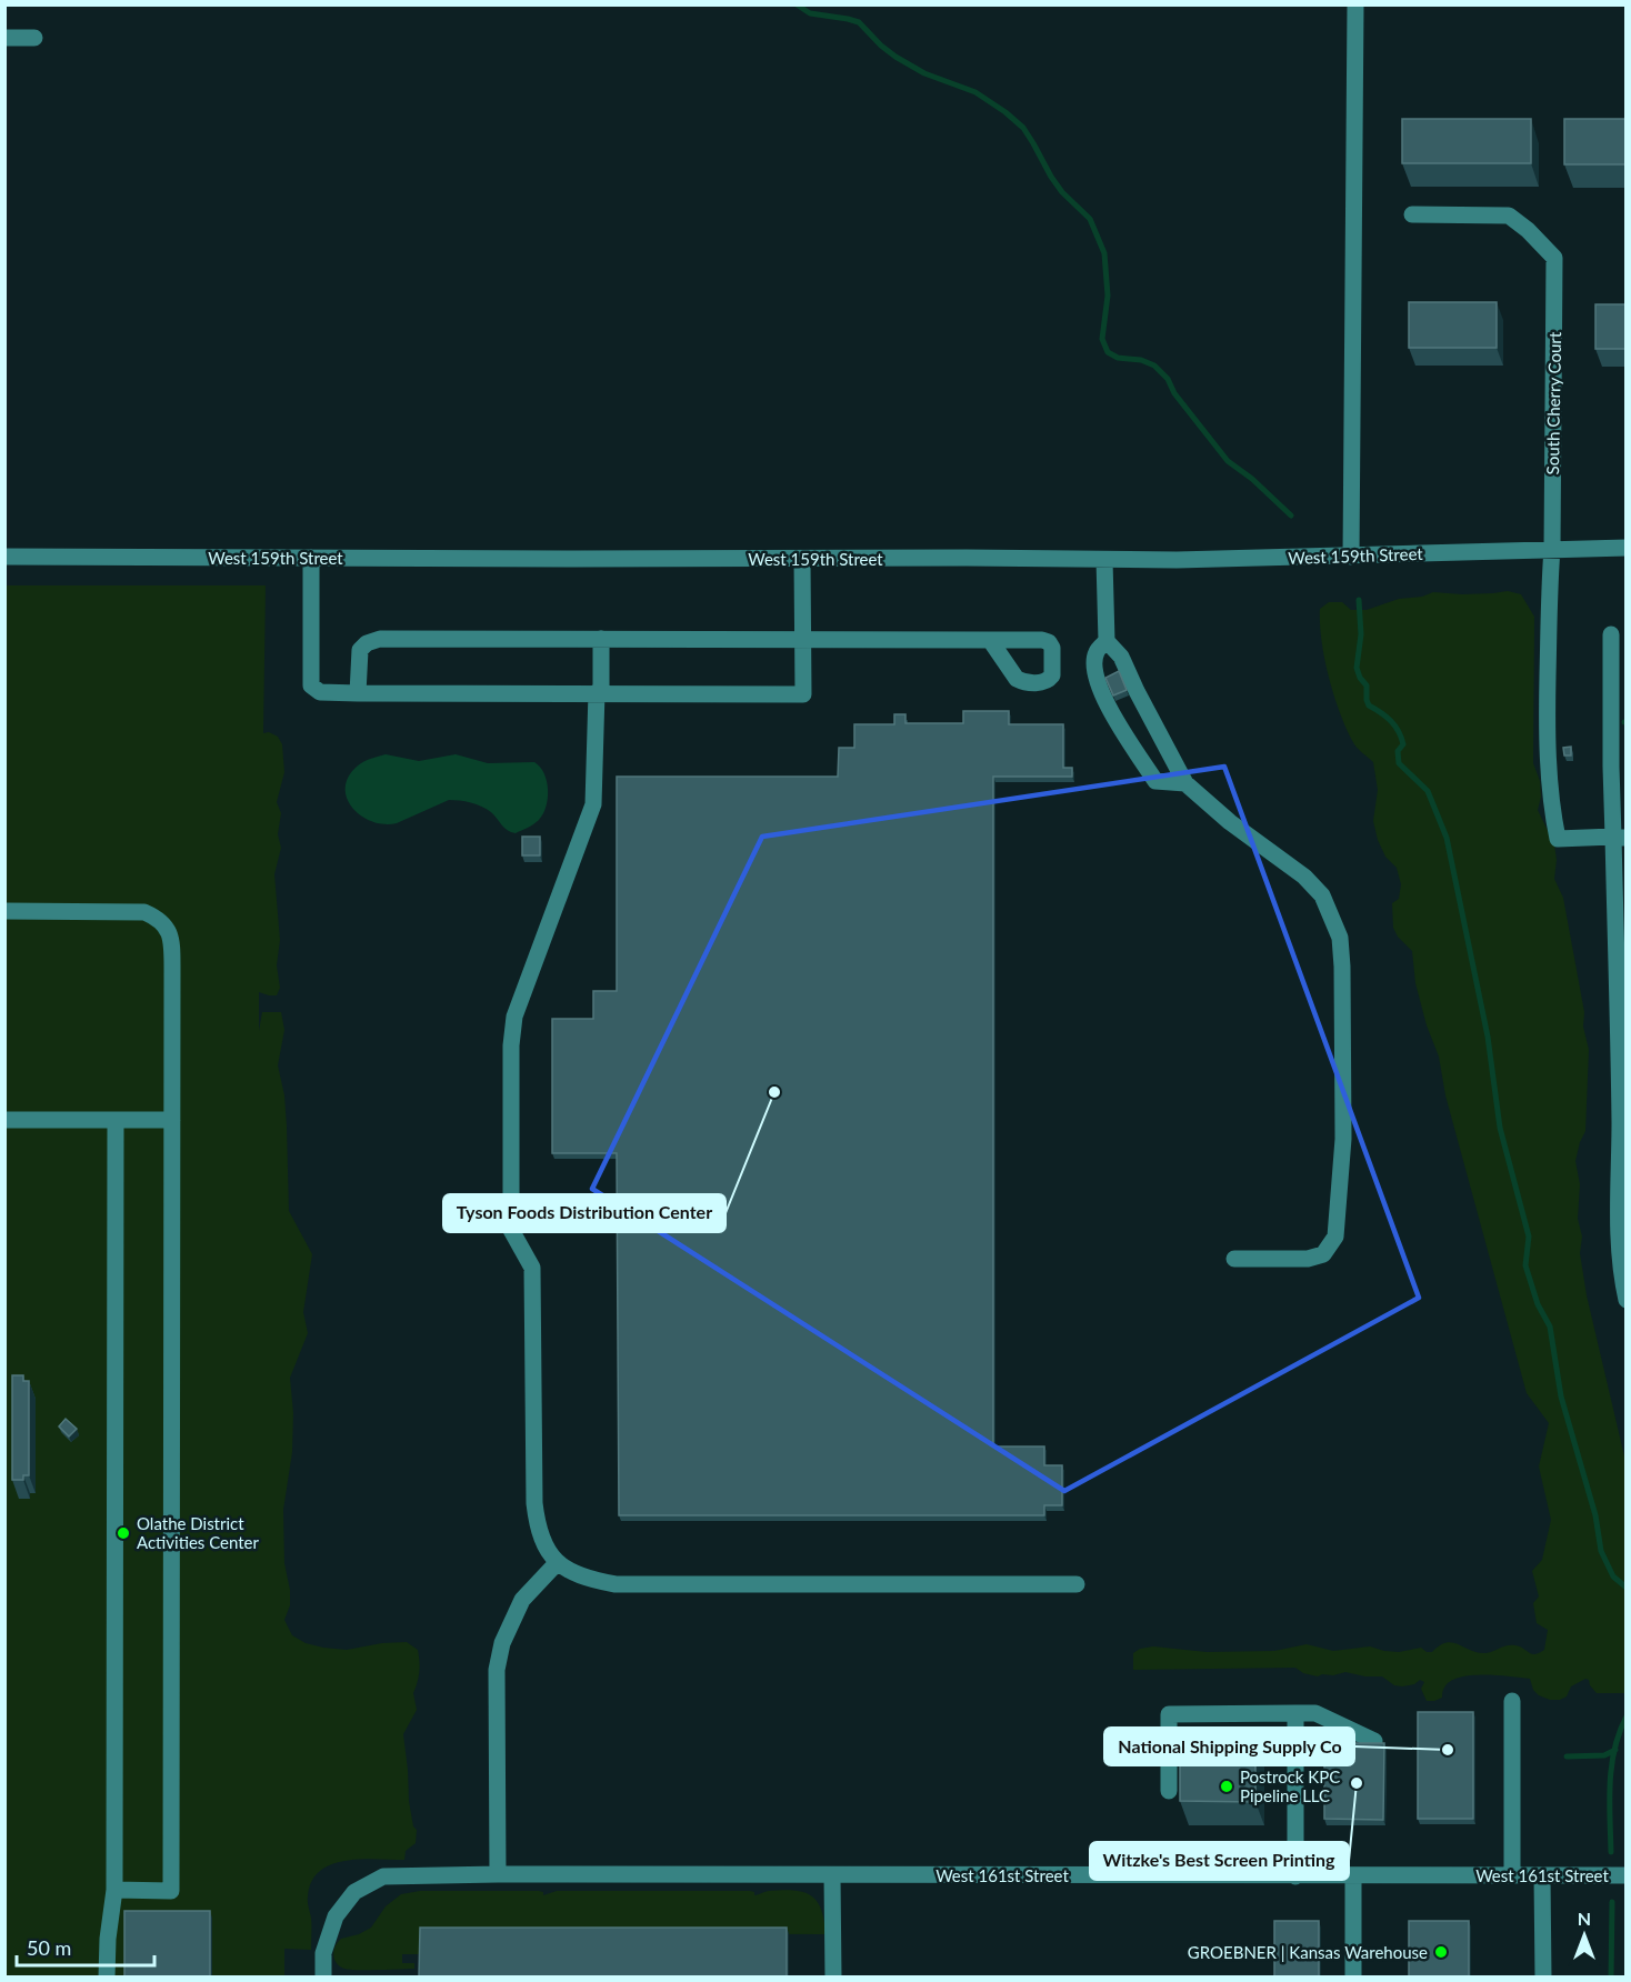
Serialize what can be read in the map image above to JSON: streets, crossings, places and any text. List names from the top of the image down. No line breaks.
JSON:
{"streets":{"street":["South Cherry Court","West 159th Street","West 161st Street"]},"crossings":[["South Cherry Court","West 159th Street"]],"places":["Tyson Foods Distribution Center","Olathe District Activities Center","National Shipping Supply Co","Witzke's Best Screen Printing","Postrock KPC Pipeline LLC","GROEBNER | Kansas Warehouse"],"scale_bar":"50 m","north":"top"}
